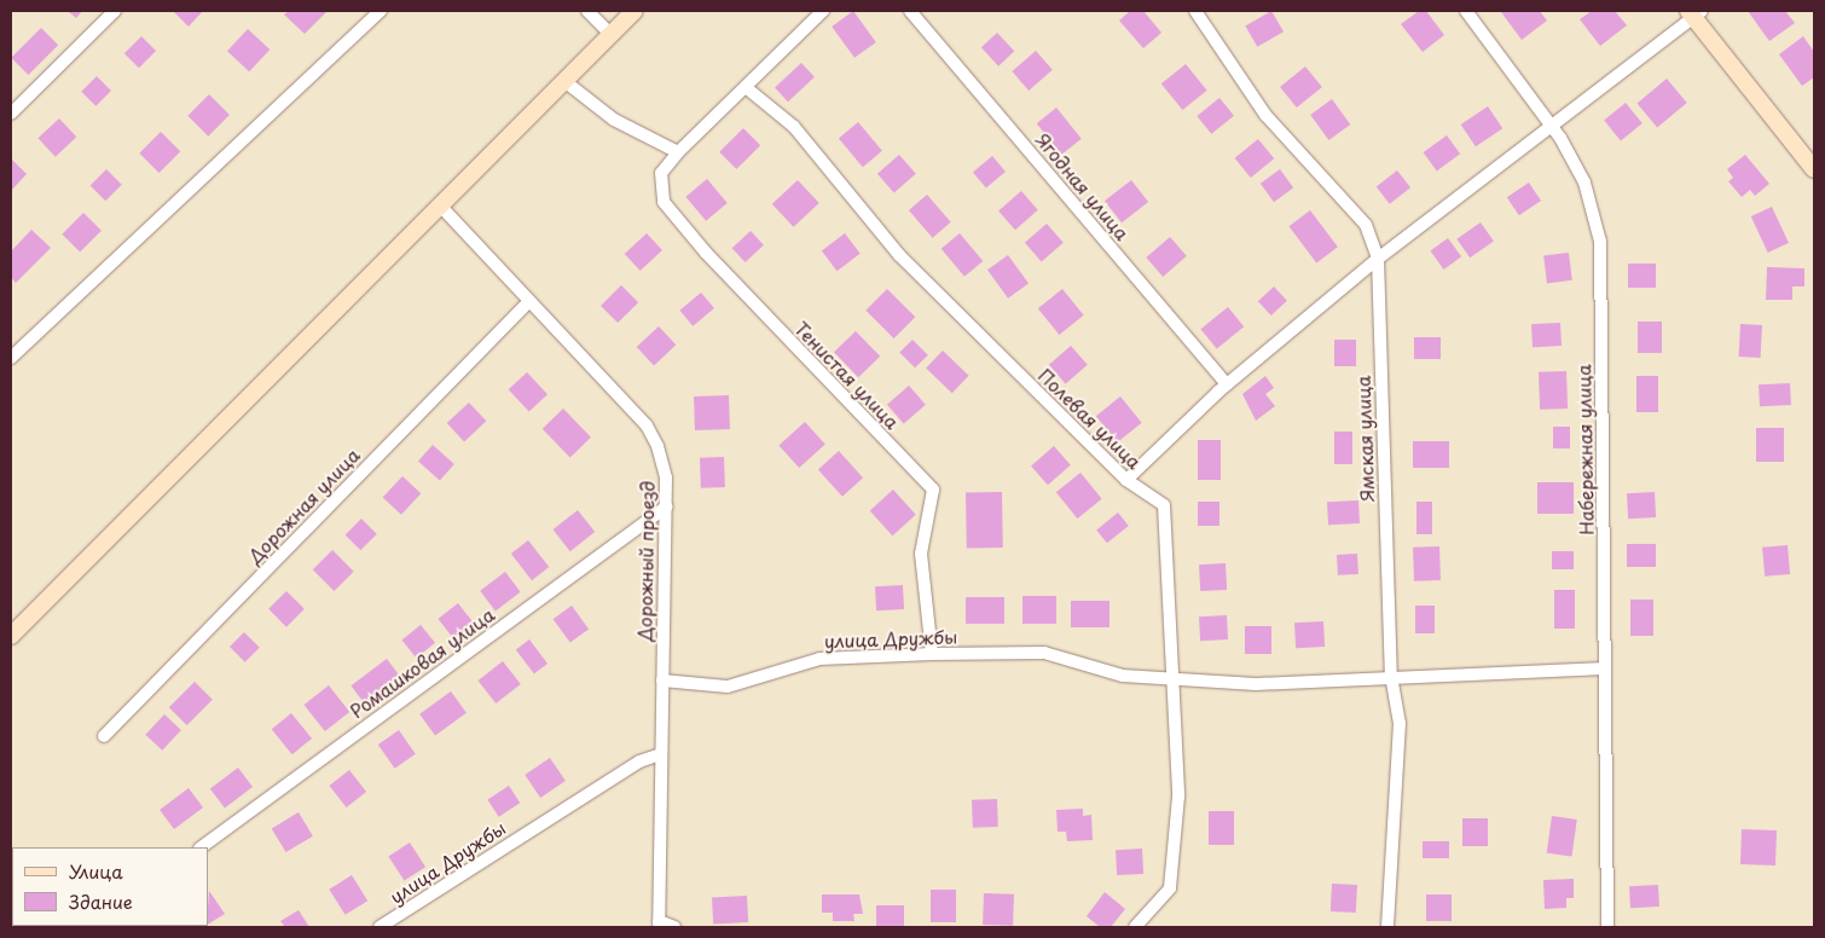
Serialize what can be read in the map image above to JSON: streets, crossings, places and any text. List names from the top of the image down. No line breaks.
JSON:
{"streets":{"street":["Ягодная улица","Тенистая улица","Полевая улица","Ямская улица","Набережная улица","Дорожная улица","Дорожный проезд","улица Дружбы","Ромашковая улица"]},"crossings":[["Тенистая улица","улица Дружбы"],["Полевая улица","улица Дружбы"],["Ямская улица","улица Дружбы"],["Набережная улица","улица Дружбы"],["Дорожная улица","Дорожный проезд"],["Дорожный проезд","улица Дружбы"],["Дорожный проезд","Ромашковая улица"]],"legend":["Улица","Здание"]}
